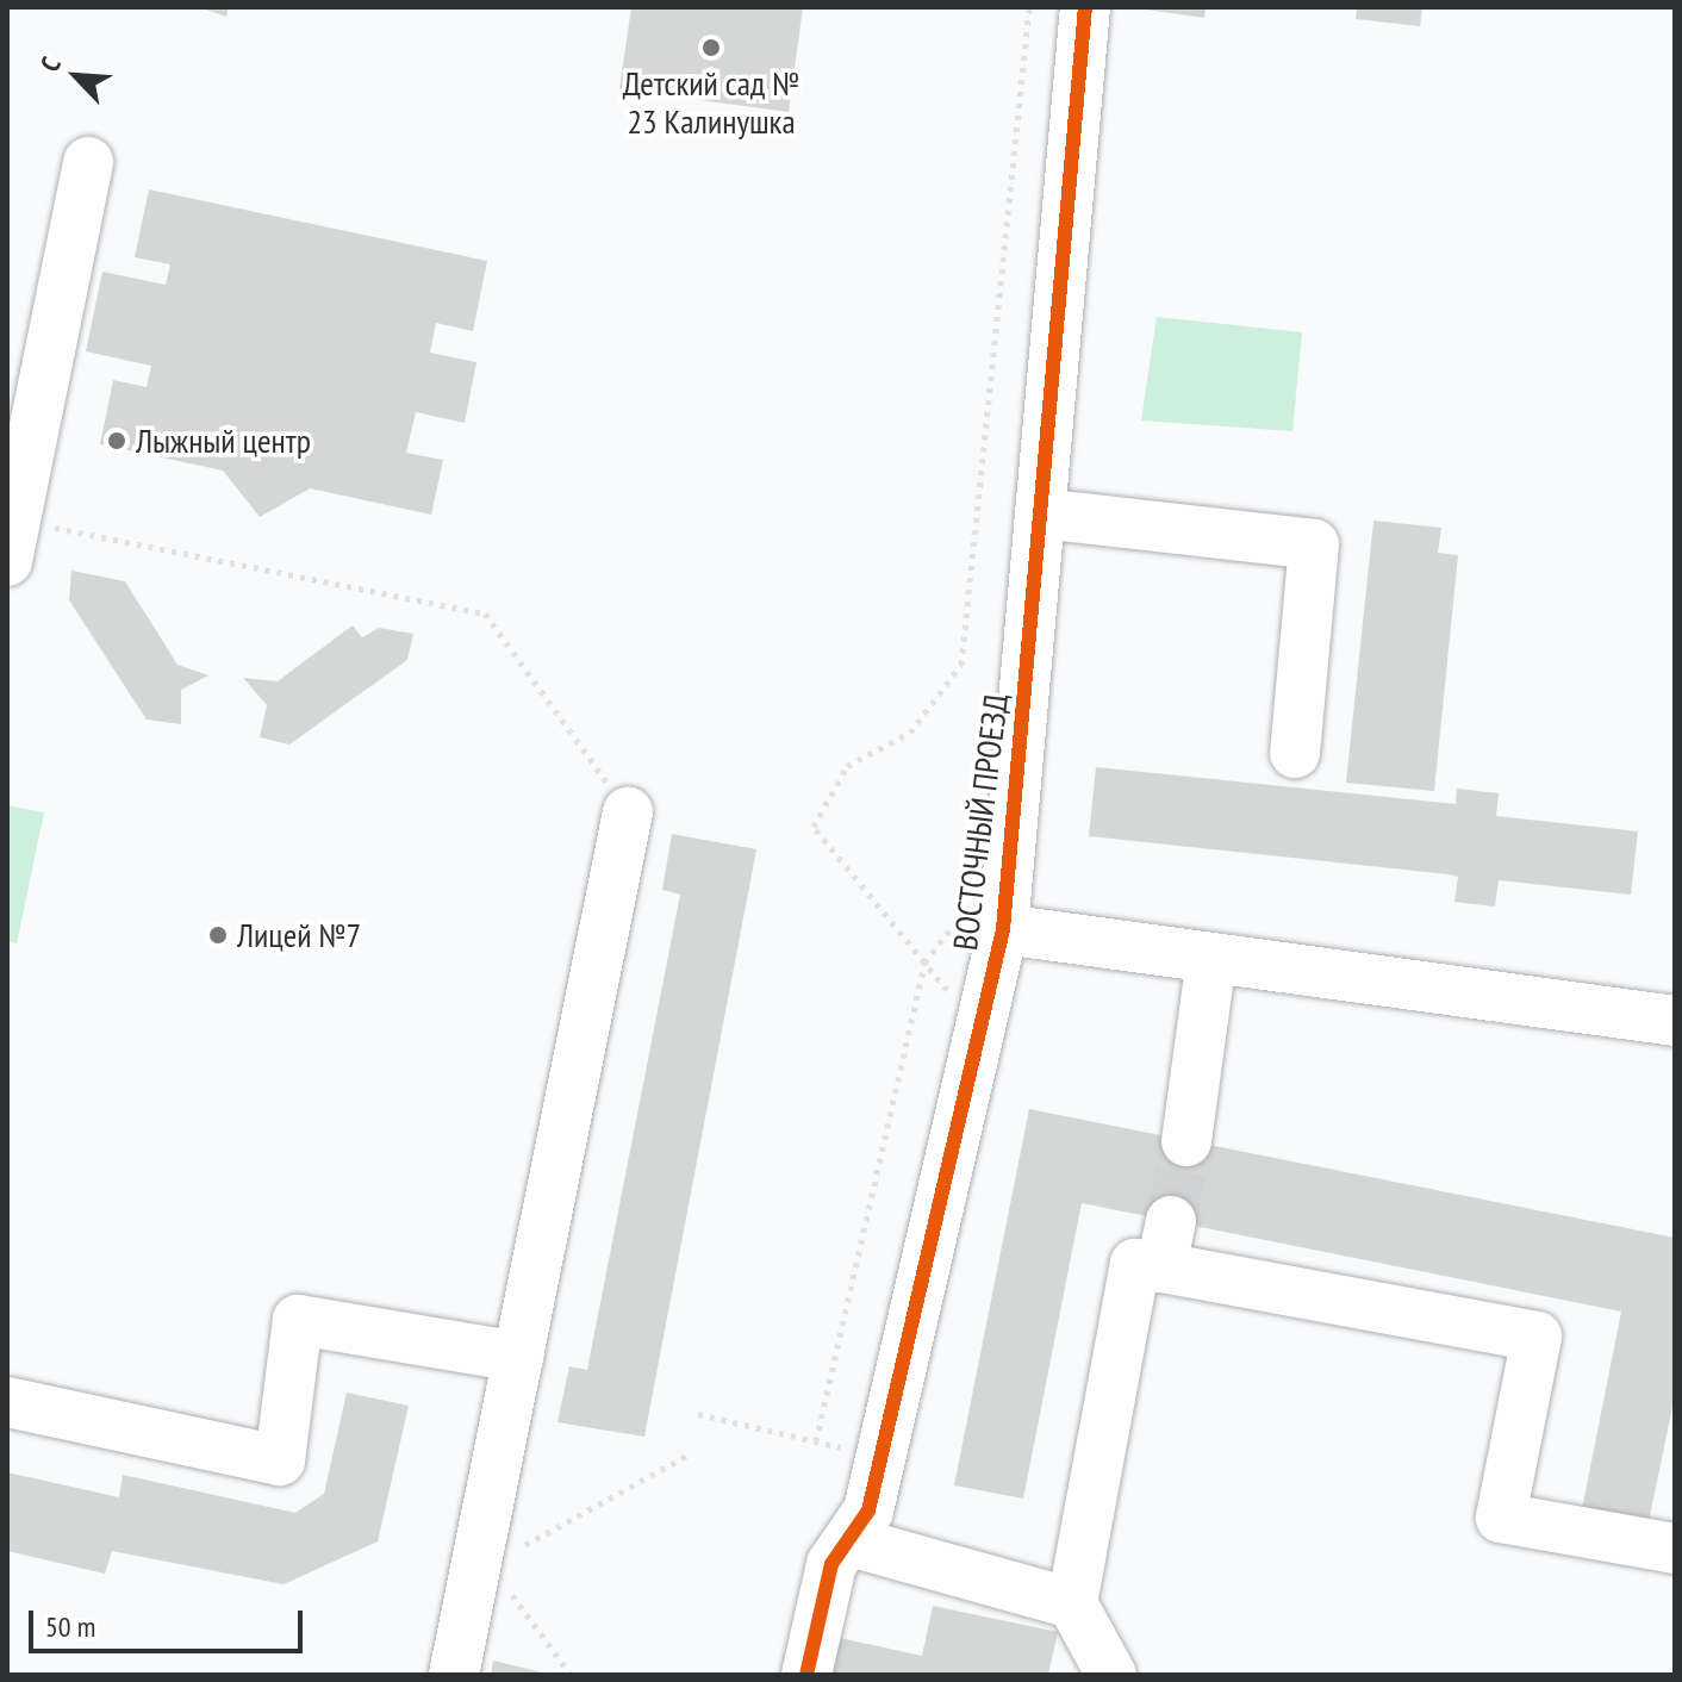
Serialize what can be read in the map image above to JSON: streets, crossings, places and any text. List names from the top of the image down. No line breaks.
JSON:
{"streets":{"street":["ВОСТОЧНЫЙ ПРОЕЗД"]},"places":["Детский сад № 23 Калинушка","Лыжный центр","Лицей №7"],"scale_bar":"50 m","north":"top left"}
